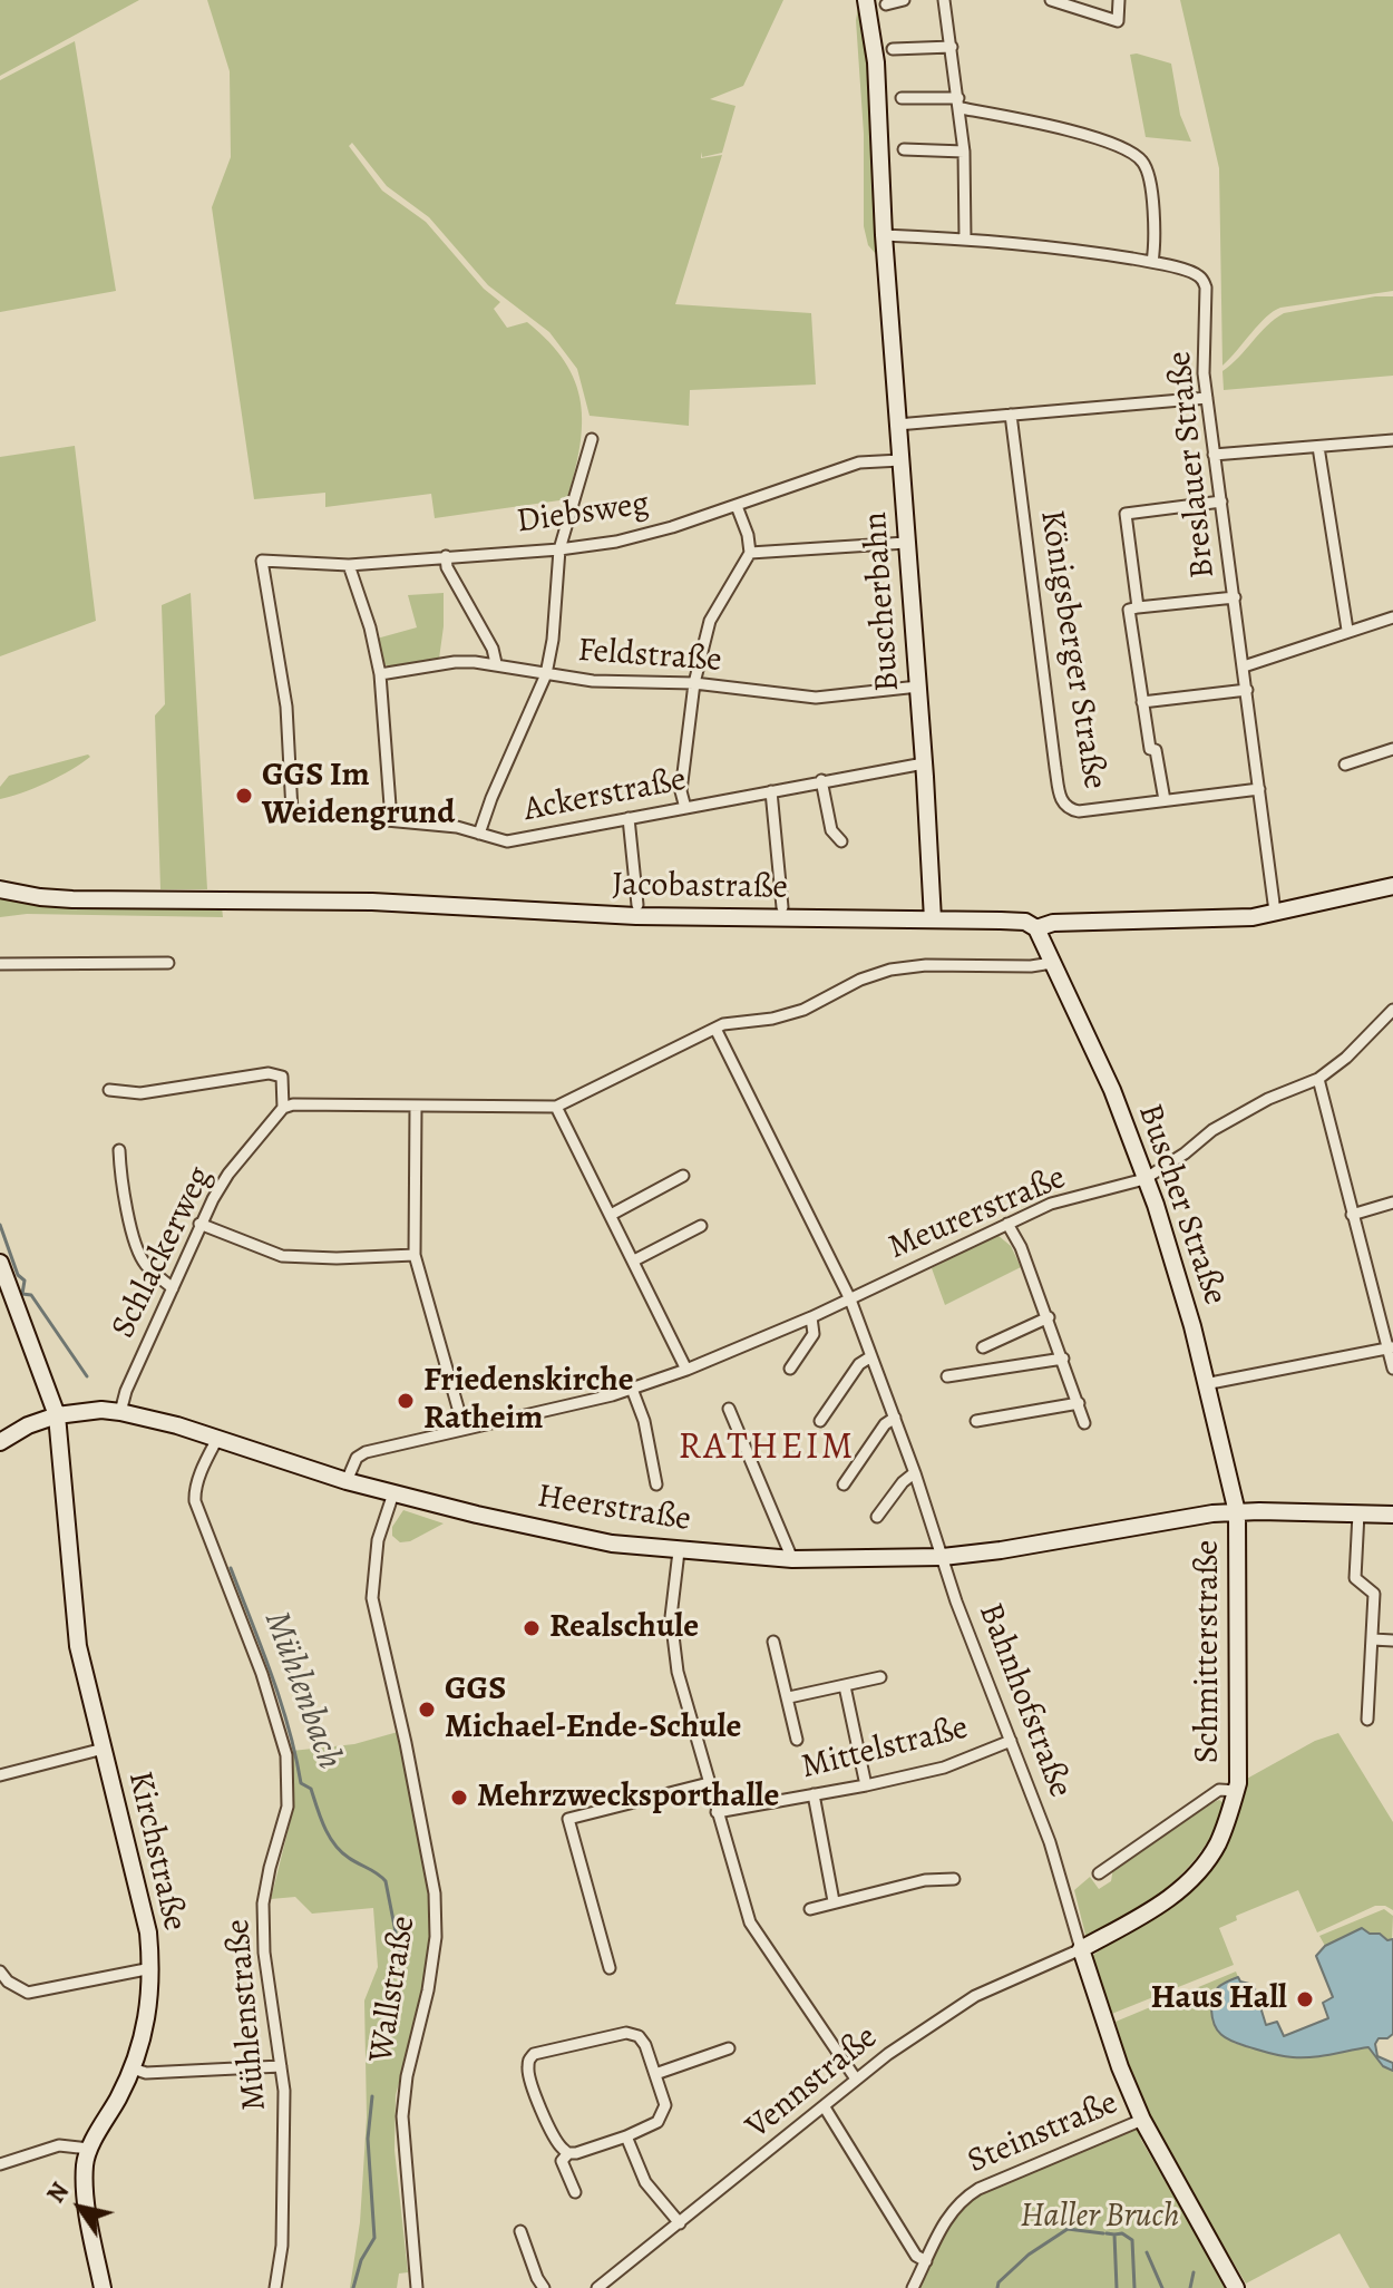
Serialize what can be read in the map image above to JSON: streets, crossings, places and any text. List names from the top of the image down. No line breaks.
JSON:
{"streets":{"main road":["Buscherbahn","Jacobastraße","Buscher Straße","Heerstraße","Schmitterstraße","Kirchstraße"],"street":["Breslauer Straße","Diebsweg","Königsberger Straße","Feldstraße","Ackerstraße","Meurerstraße","Schlackerweg","Bahnhofstraße","Mittelstraße","Wallstraße","Mühlenstraße","Vennstraße","Steinstraße"]},"crossings":[["Breslauer Straße","Buscherbahn"],["Breslauer Straße","Königsberger Straße"],["Breslauer Straße","Jacobastraße"],["Diebsweg","Buscherbahn"],["Diebsweg","Ackerstraße"],["Buscherbahn","Feldstraße"],["Buscherbahn","Ackerstraße"],["Buscherbahn","Jacobastraße"],["Jacobastraße","Buscher Straße"],["Buscher Straße","Meurerstraße"],["Buscher Straße","Heerstraße"],["Buscher Straße","Schmitterstraße"],["Meurerstraße","Heerstraße"],["Meurerstraße","Bahnhofstraße"],["Schlackerweg","Heerstraße"],["Heerstraße","Schmitterstraße"],["Heerstraße","Bahnhofstraße"],["Heerstraße","Kirchstraße"],["Heerstraße","Wallstraße"],["Heerstraße","Mühlenstraße"],["Schmitterstraße","Bahnhofstraße"],["Schmitterstraße","Vennstraße"],["Bahnhofstraße","Mittelstraße"],["Bahnhofstraße","Vennstraße"]],"districts":["RATHEIM"],"water":["Mühlenbach"],"parks":["Haller Bruch"],"places":["GGS Im Weidengrund","Friedenskirche Ratheim","Realschule","GGS Michael-Ende-Schule","Mehrzwecksporthalle","Haus Hall"],"north":"top left"}
